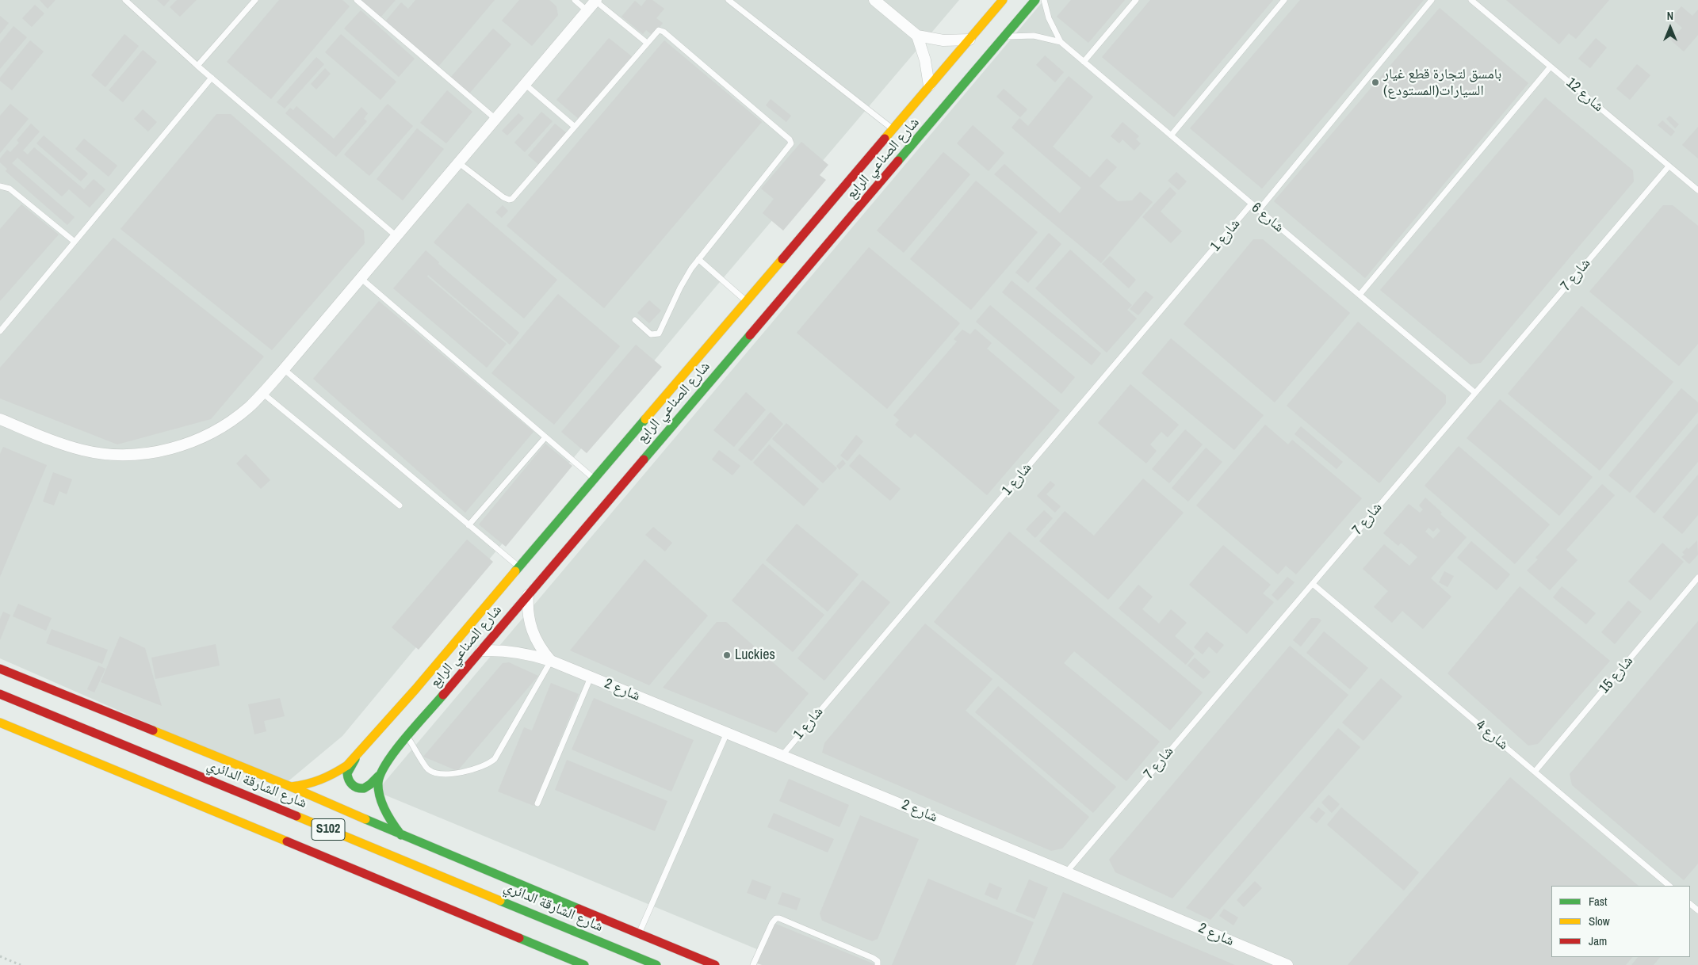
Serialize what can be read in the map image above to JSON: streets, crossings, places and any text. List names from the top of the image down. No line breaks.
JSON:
{"streets":{"main road":["شارع الصناعي الرابع","شارع الشارقة الدائري","S102"],"street":["شارع 2"],"lane":["شارع 12","شارع 6","شارع 1","شارع 7","شارع 15","شارع 4"]},"crossings":[["شارع 12","شارع 7"],["شارع الصناعي الرابع","شارع 6"],["شارع الصناعي الرابع","شارع 2"],["شارع 6","شارع 1"],["شارع 6","شارع 7"],["شارع 1","شارع 2"],["شارع 7","شارع 2"],["شارع 7","شارع 4"],["شارع 15","شارع 4"]],"places":["بامسق لتجارة قطع غيار السيارات(المستودع)","Luckies"],"legend":["Fast","Slow","Jam"],"north":"top"}
